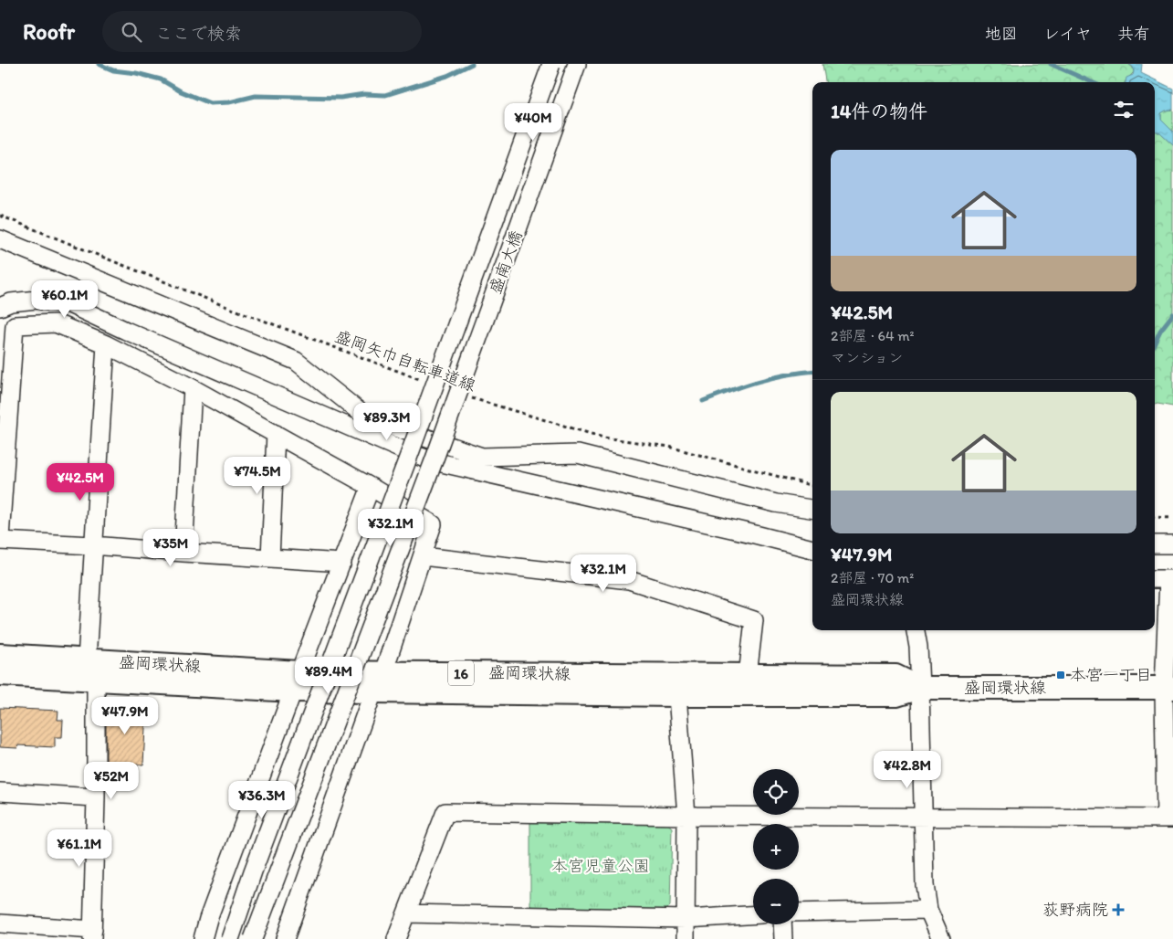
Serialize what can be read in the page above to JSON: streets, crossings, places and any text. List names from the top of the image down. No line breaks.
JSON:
{"streets":{"main road":["盛岡環状線","16"],"street":["盛南大橋"],"path":["盛岡矢巾自転車道線"]},"parks":["本宮児童公園"],"places":{"transit":["本宮一丁目"],"health":["荻野病院"]},"page":{"header":"Roofr","search":"ここで検索","nav":["地図","レイヤ","共有"],"heading":"14件の物件","price":["¥40M","¥60.1M","¥89.3M","¥74.5M","¥42.5M","¥32.1M","¥35M","¥32.1M","¥89.4M","¥47.9M","¥42.8M","¥52M","¥36.3M","¥61.1M"],"list":[{"name":"¥42.5M","note":"2部屋 · 64 m² · マンション"},{"name":"¥47.9M","note":"2部屋 · 70 m² · 盛岡環状線"}],"map_buttons":["+","−"]}}
